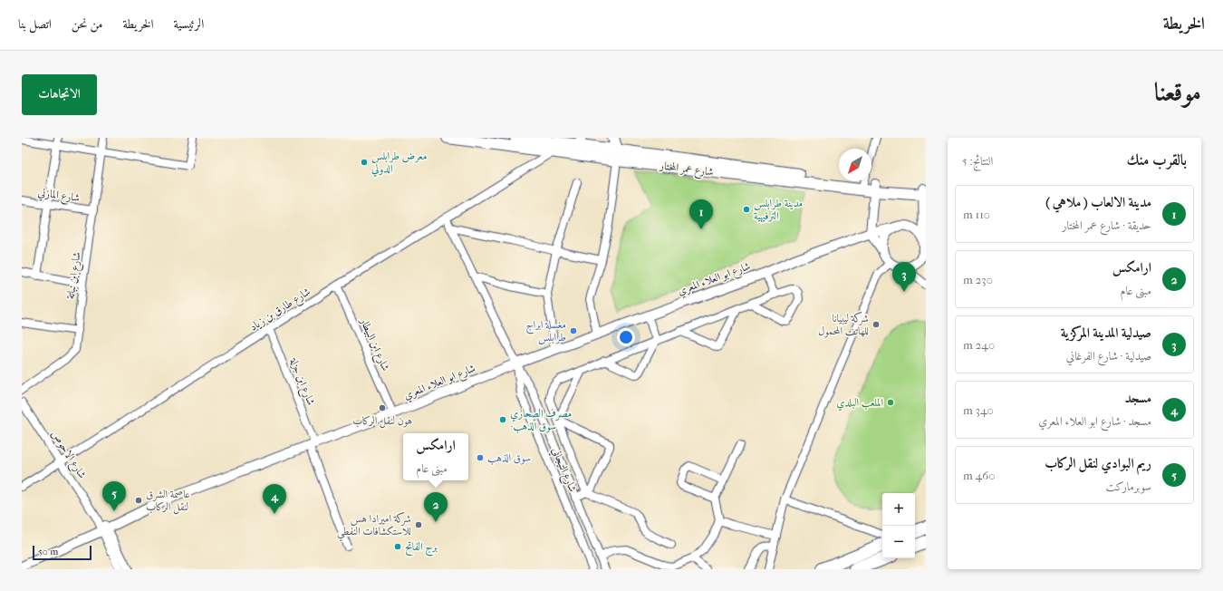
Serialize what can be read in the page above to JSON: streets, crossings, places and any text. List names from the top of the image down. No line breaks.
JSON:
{"streets":{"main road":["شارع عمر المختار"],"street":["شارع المازني","شارع ابن نباتة","شارع ابو العلاء المعري","شارع طارق بن زياد","شارع ابن البيطار","شارع ابن جزلة","شارع الاحوص","شارع التيجاني"]},"crossings":[["شارع عمر المختار","شارع طارق بن زياد"],["شارع المازني","شارع ابن نباتة"],["شارع ابو العلاء المعري","شارع ابن البيطار"],["شارع ابو العلاء المعري","شارع ابن جزلة"],["شارع ابو العلاء المعري","شارع الاحوص"],["شارع ابو العلاء المعري","شارع التيجاني"],["شارع طارق بن زياد","شارع ابن البيطار"],["شارع طارق بن زياد","شارع ابن جزلة"],["شارع طارق بن زياد","شارع الاحوص"]],"places":["معرض طرابلس الدولي","مدينة طرابلس الترفيهية","شركة ليبيانا للهاتف المحمول","مغسلة ابراج طرابلس","الملعب البلدي","هون لنقل الركاب","مصرف الصحاري -سوق الذهب","سوق الذهب","عاصمة الشرق لنقل الركاب","شركة اميرادا هس للاستكشافات النفطي","برج الفاتح"],"scale_bar":"50 m","north":"bottom left","page":{"header":"الخريطة","nav":["الرئيسية","الخريطة","من نحن","اتصل بنا"],"title":"موقعنا","buttons":"الاتجاهات","heading":["بالقرب منك","النتائج: 5"],"list":[{"mark":"1","name":"مدينة الالعاب ( ملاهي )","note":"حديقة · شارع عمر المختار","value":"110 m"},{"mark":"2","name":"ارامكس","note":"مبنى عام","value":"230 m"},{"mark":"3","name":"صيدلية المدينة المركزية","note":"صيدلية · شارع الفرغاني","value":"240 m"},{"mark":"4","name":"مسجد","note":"مسجد · شارع ابو العلاء المعري","value":"340 m"},{"mark":"5","name":"ريم البوادي لنقل الركاب","note":"سوبرماركت","value":"460 m"}],"pins":["1","3","5","4","2"],"popup":["ارامكس","مبنى عام"],"map_buttons":["+","−"],"scale":"50 m"}}
